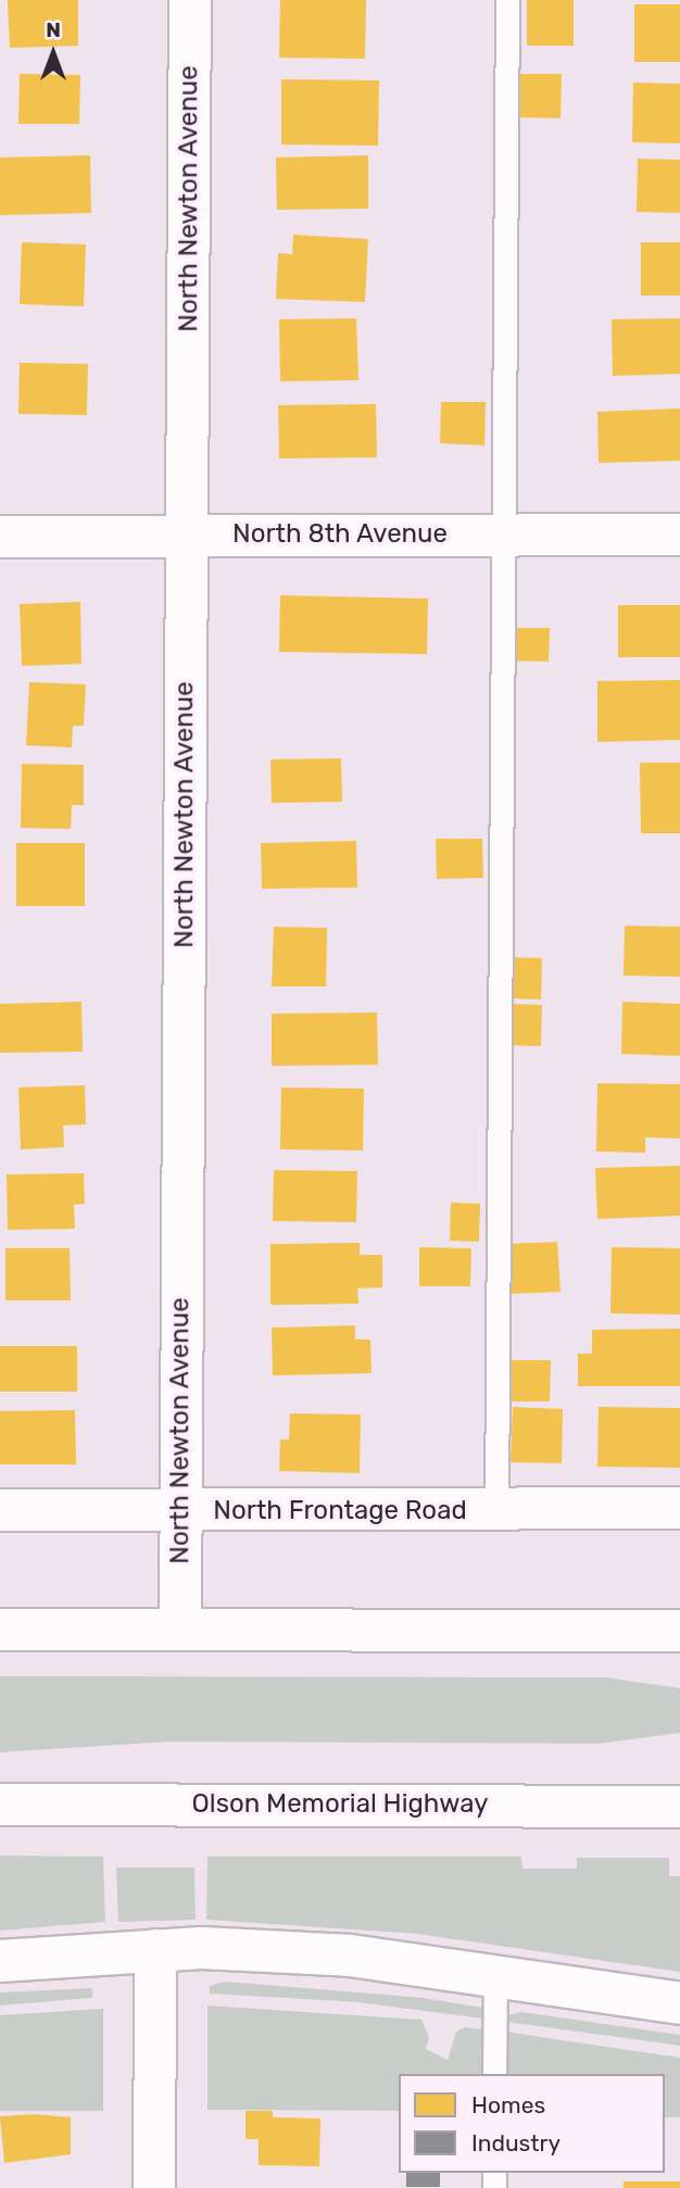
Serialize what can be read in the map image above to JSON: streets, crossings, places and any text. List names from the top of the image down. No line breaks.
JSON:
{"streets":{"street":["North Newton Avenue","North 8th Avenue","North Frontage Road","Olson Memorial Highway"]},"crossings":[["North Newton Avenue","North 8th Avenue"],["North Newton Avenue","North Frontage Road"]],"legend":["Homes","Industry"],"north":"top"}
